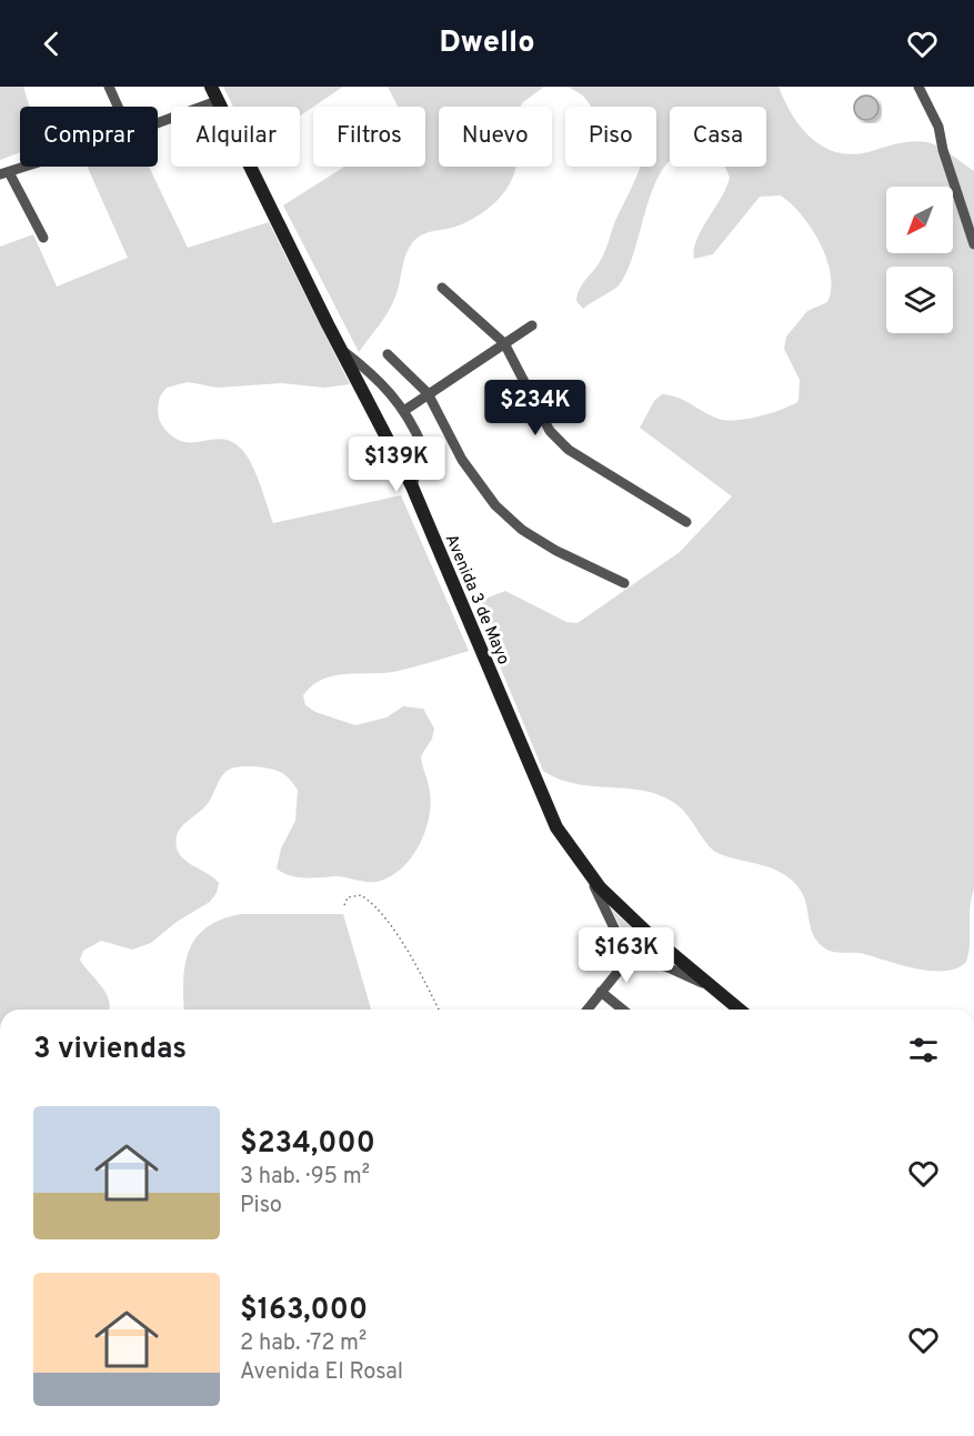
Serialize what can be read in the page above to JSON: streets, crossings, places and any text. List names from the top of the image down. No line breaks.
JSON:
{"streets":{"street":["Avenida 3 de Mayo"]},"north":"bottom left","page":{"header":"Dwello","chip":["Comprar","Alquilar","Filtros","Nuevo","Piso","Casa"],"price":["$234K","$139K","$163K"],"heading":"3 viviendas","list":[{"name":"$234,000","note":"3 hab. · 95 m² · Piso"},{"name":"$163,000","note":"2 hab. · 72 m² · Avenida El Rosal"}]}}
